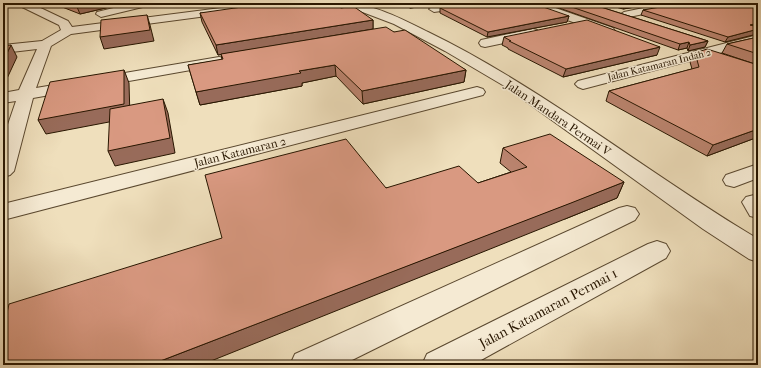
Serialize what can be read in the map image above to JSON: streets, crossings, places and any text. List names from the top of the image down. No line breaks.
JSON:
{"streets":{"street":["Jalan Katamaran Indah 2","Jalan Mandara Permai V","Jalan Katamaran 2","Jalan Katamaran Permai 1"]}}
